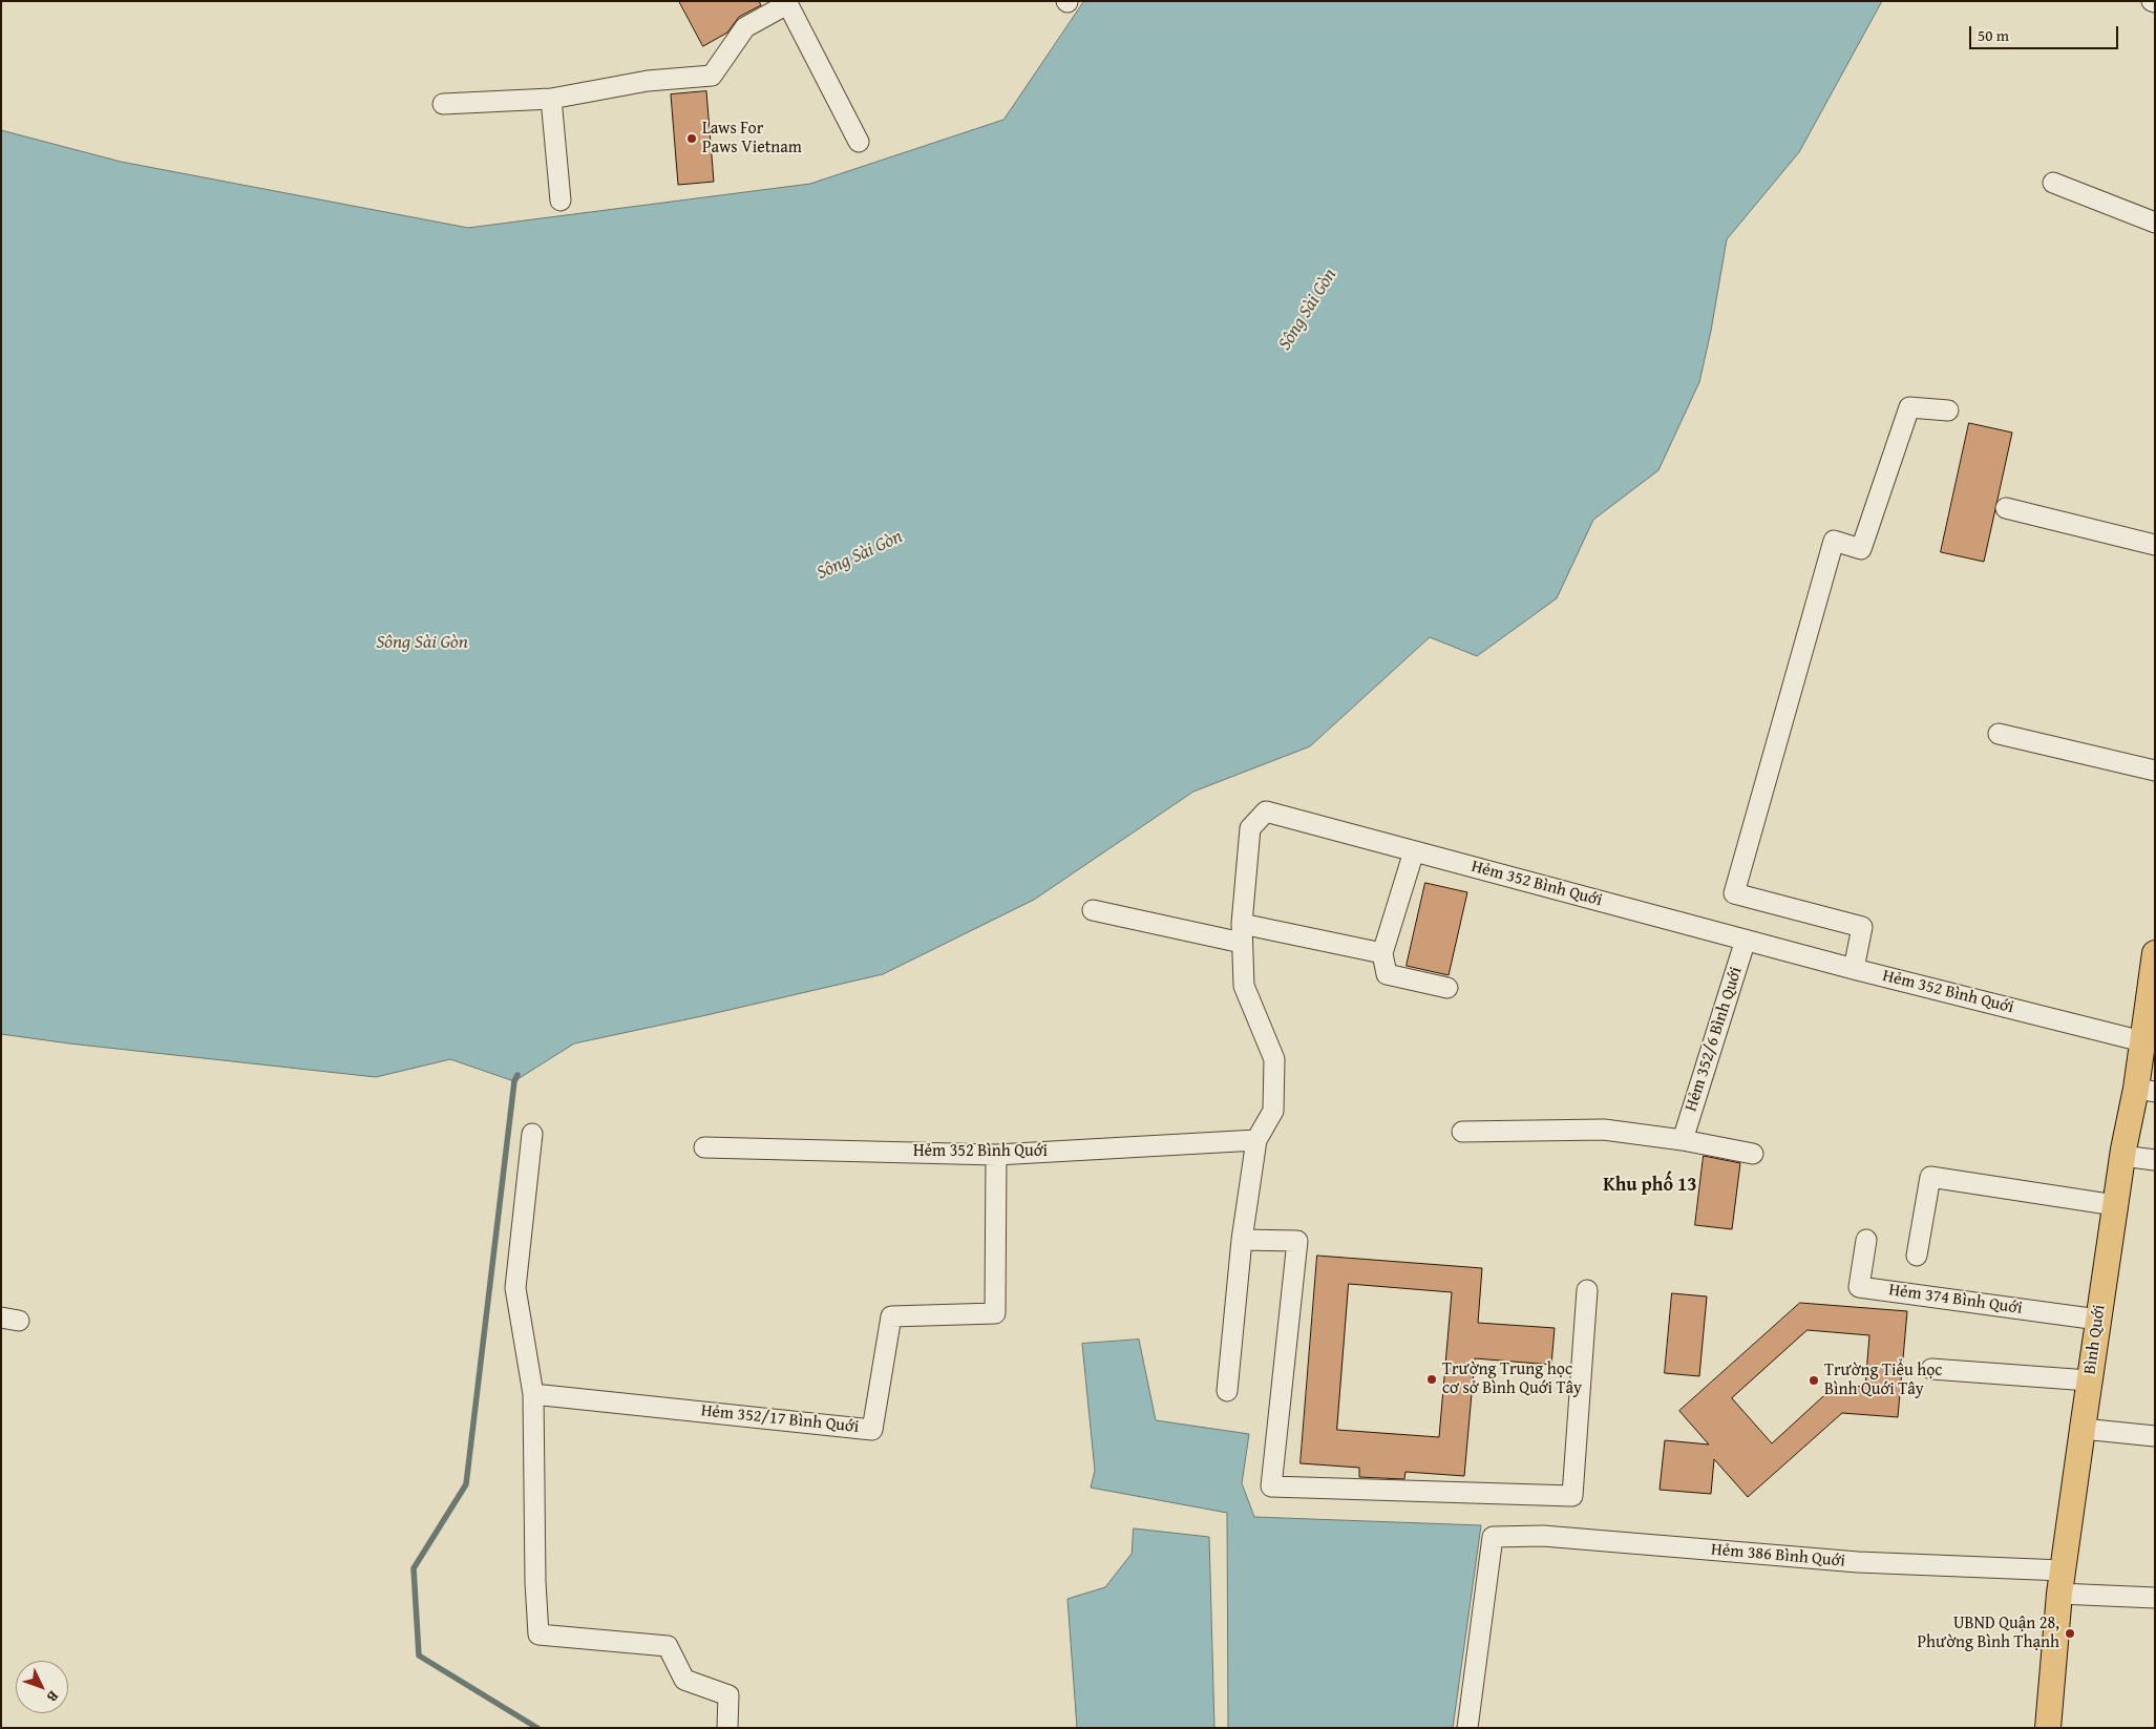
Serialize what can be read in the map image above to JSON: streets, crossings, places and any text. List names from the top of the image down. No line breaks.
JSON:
{"streets":{"main road":["Bình Quới"],"street":["Hẻm 352 Bình Quới","Hẻm 352/6 Bình Quới","Hẻm 374 Bình Quới","Hẻm 352/17 Bình Quới","Hẻm 386 Bình Quới"]},"crossings":[["Hẻm 352 Bình Quới","Hẻm 352/6 Bình Quới"],["Hẻm 352 Bình Quới","Bình Quới"],["Hẻm 352 Bình Quới","Hẻm 352/17 Bình Quới"],["Hẻm 374 Bình Quới","Bình Quới"],["Bình Quới","Hẻm 386 Bình Quới"]],"districts":["Khu phố 13"],"water":["Sông Sài Gòn"],"places":["Laws For Paws Vietnam","Trường Trung học cơ sở Bình Quới Tây","Trường Tiểu học Bình Quới Tây","UBND Quận 28, Phường Bình Thạnh"],"scale_bar":"50 m","north":"bottom right"}
